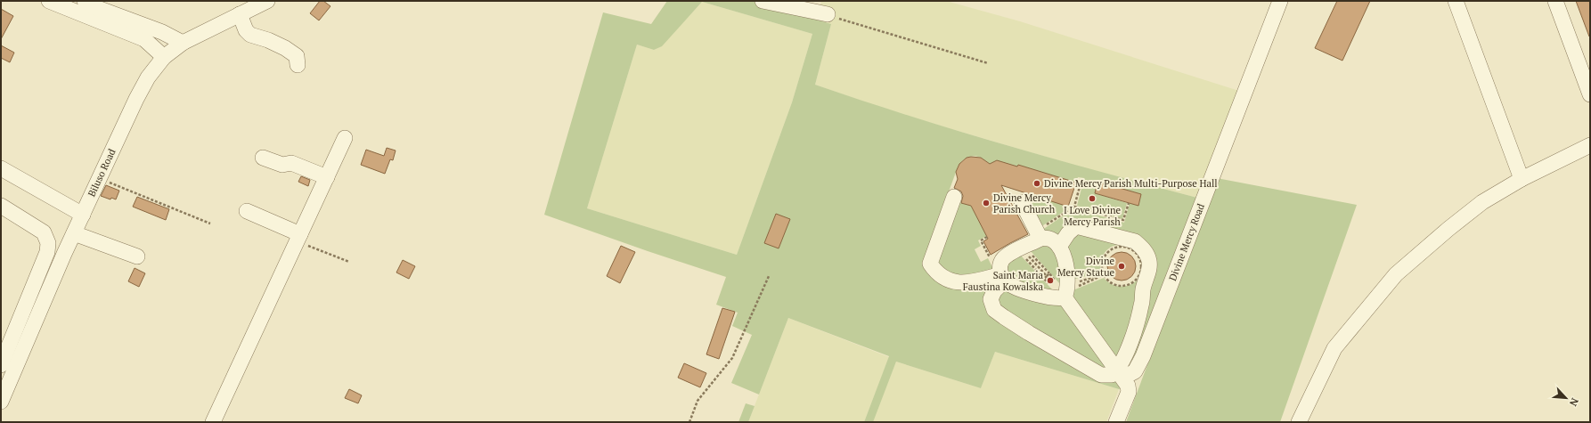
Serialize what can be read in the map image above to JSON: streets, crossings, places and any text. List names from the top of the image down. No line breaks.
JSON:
{"streets":{"street":["Biluso Road","Divine Mercy Road"]},"places":["Divine Mercy Parish Multi-Purpose Hall","I Love Divine Mercy Parish","Divine Mercy Parish Church","Divine Mercy Statue","Saint Maria Faustina Kowalska"],"north":"bottom right"}
